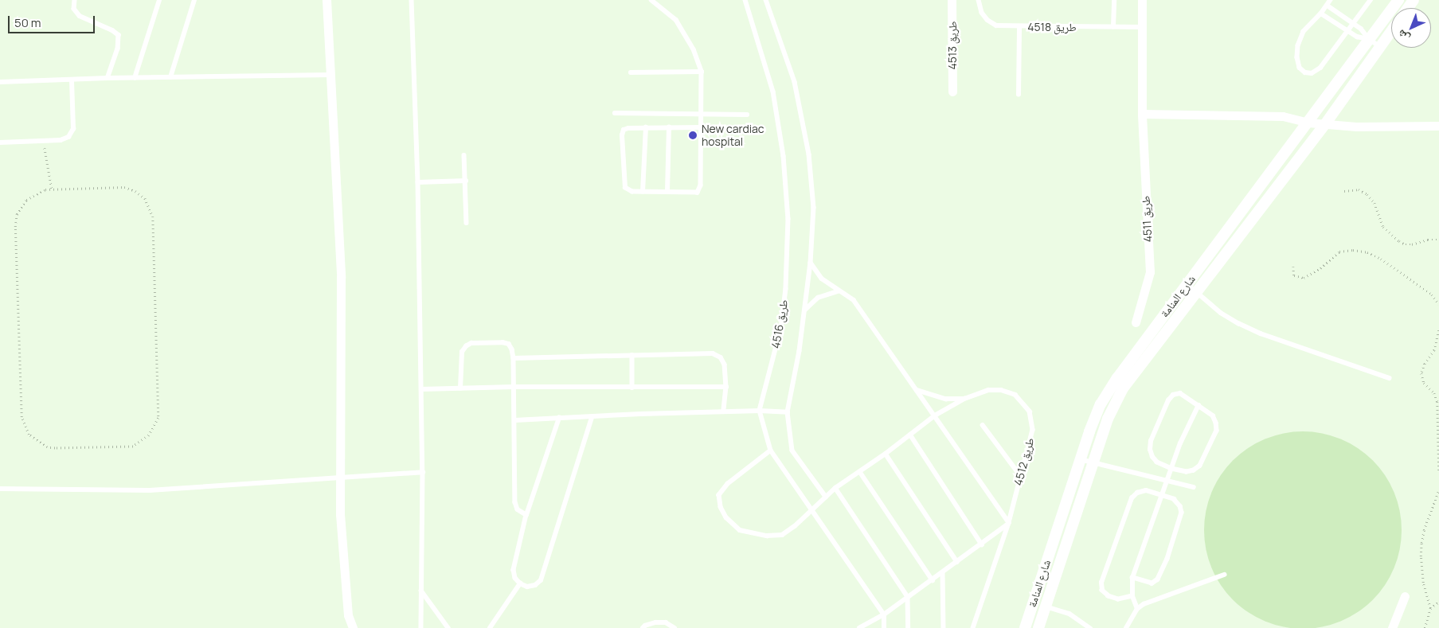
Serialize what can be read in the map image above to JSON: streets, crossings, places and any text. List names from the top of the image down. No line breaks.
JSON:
{"streets":{"street":["طريق 4513","طريق 4511","شارع المنامة"],"lane":["طريق 4518","طريق 4516","طريق 4512"]},"crossings":[["طريق 4518","طريق 4511"],["طريق 4516","طريق 4512"]],"places":["New cardiac hospital"],"scale_bar":"50 m","north":"bottom left"}
